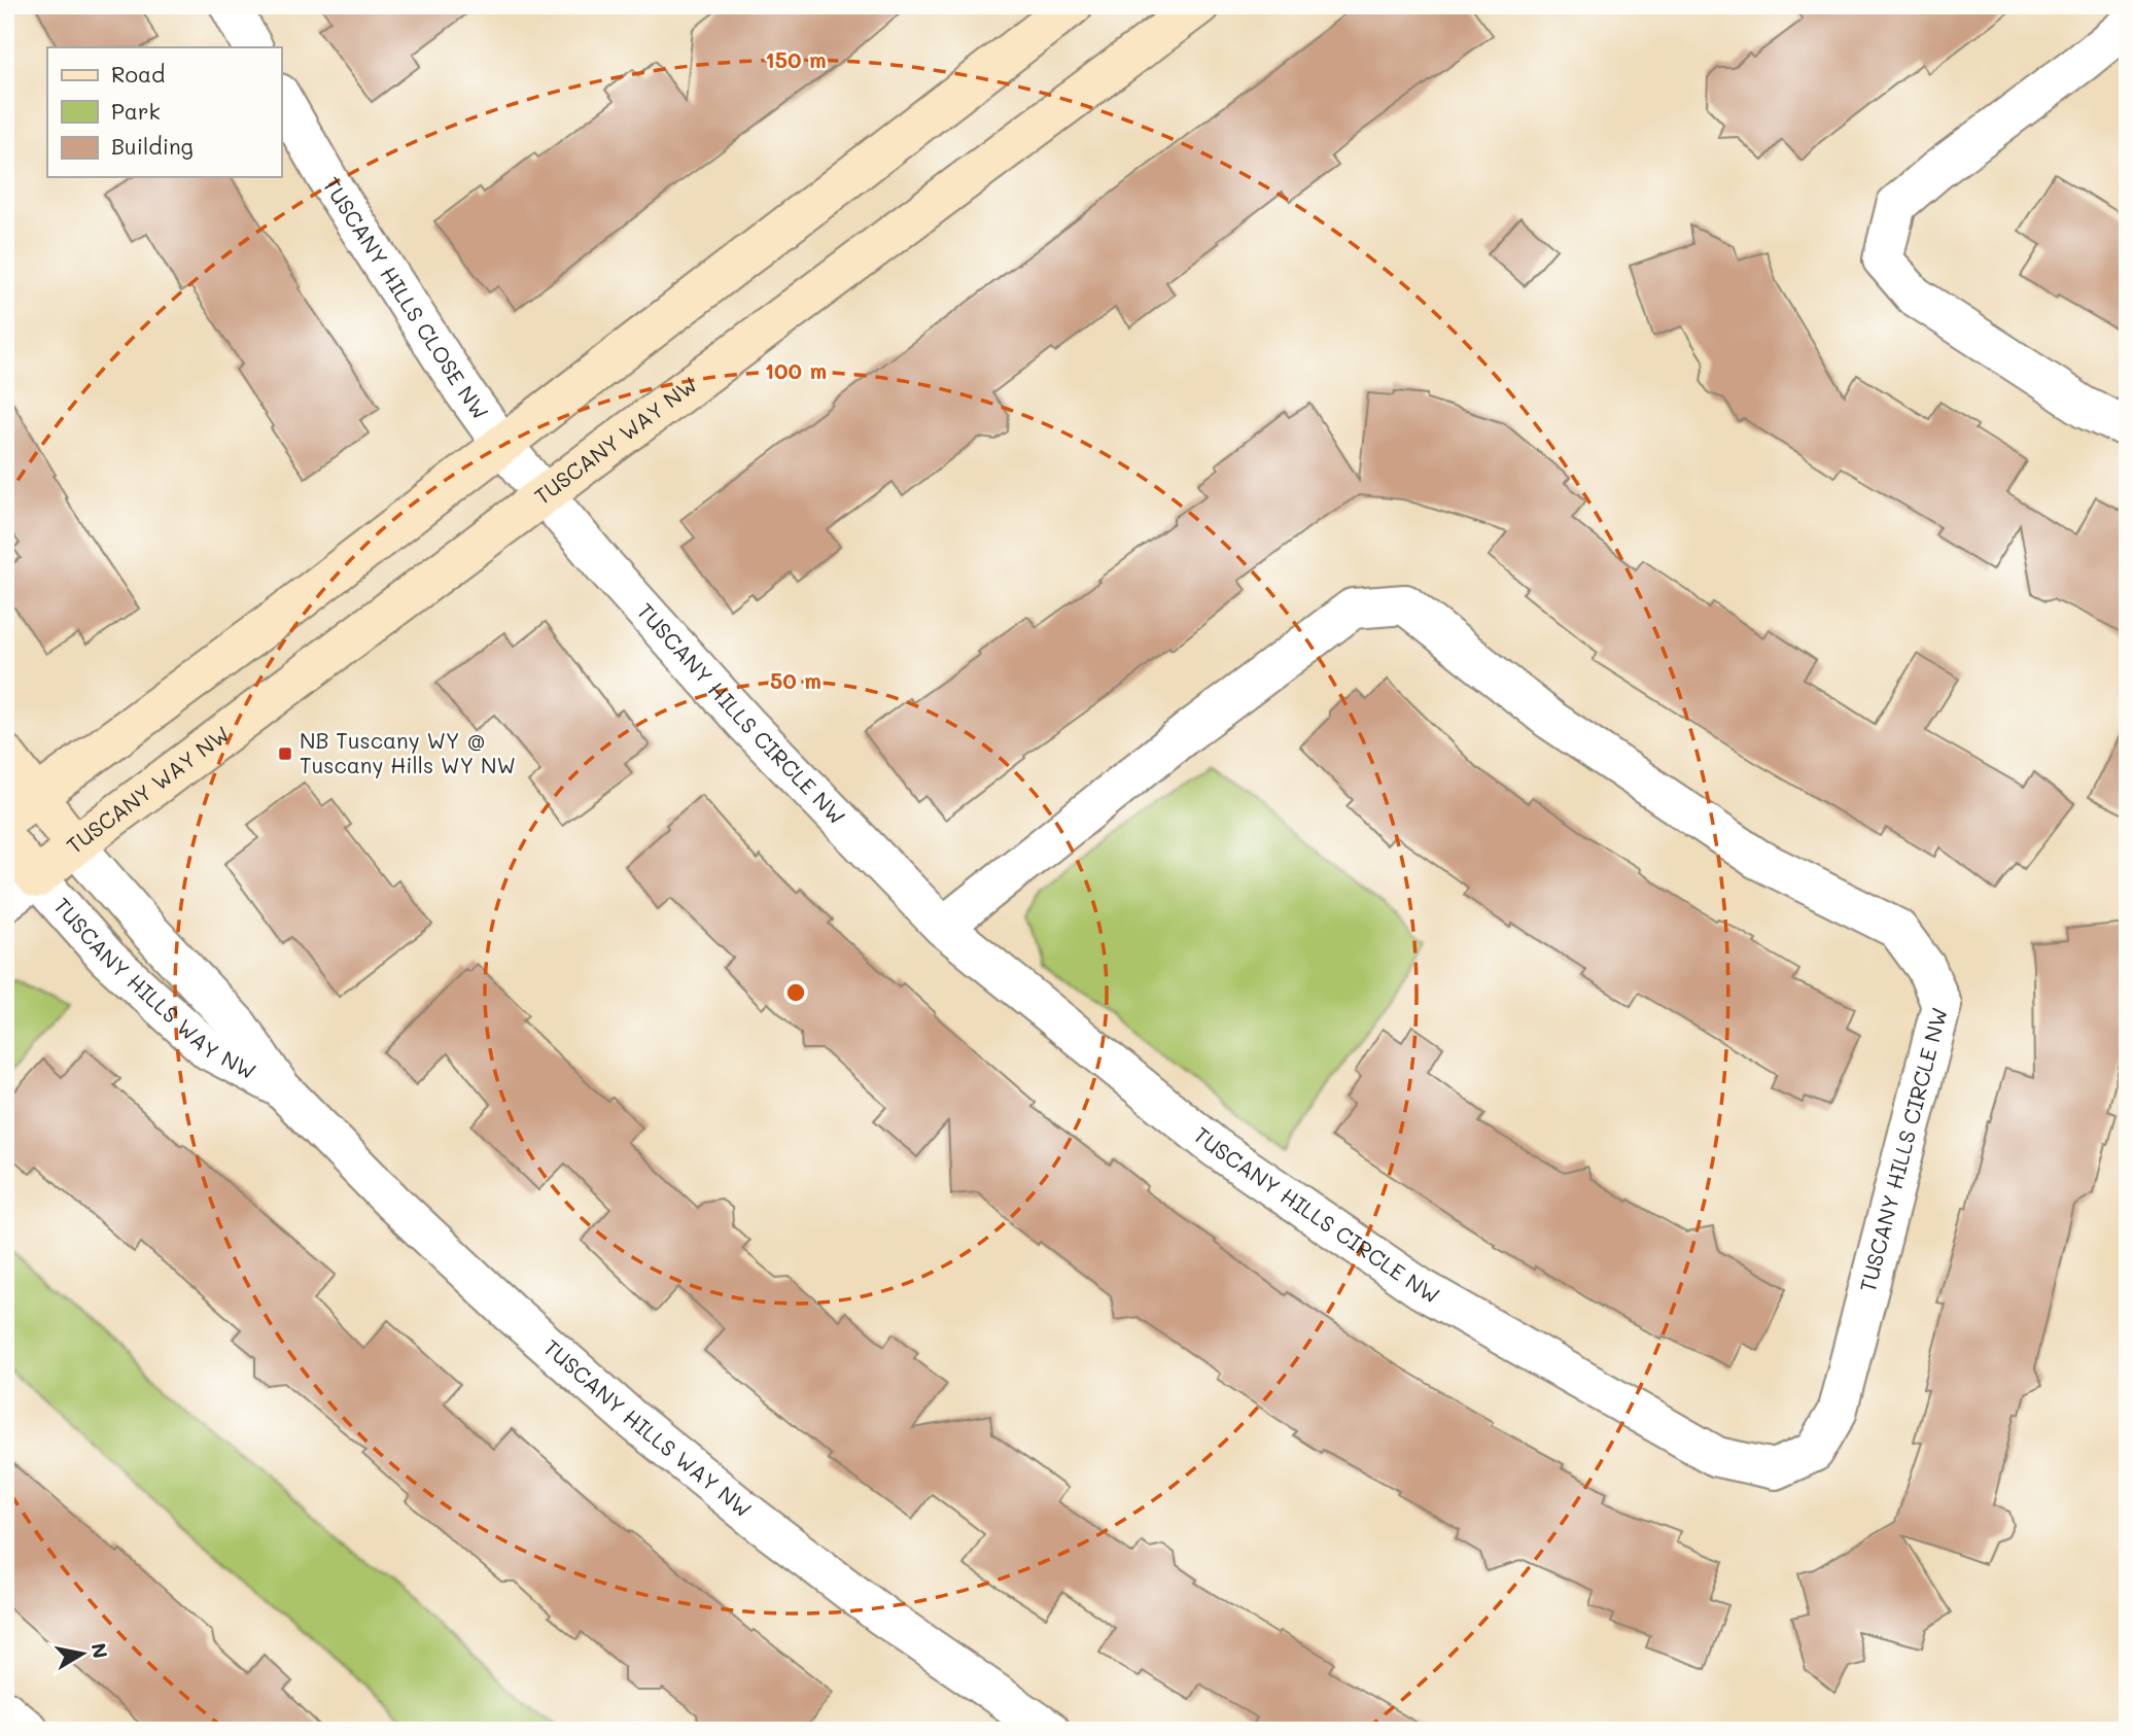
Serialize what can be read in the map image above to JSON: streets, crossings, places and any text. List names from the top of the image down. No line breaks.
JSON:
{"streets":{"street":["TUSCANY HILLS CLOSE NW","TUSCANY WAY NW","TUSCANY HILLS CIRCLE NW","TUSCANY HILLS WAY NW"]},"crossings":[["TUSCANY HILLS CLOSE NW","TUSCANY WAY NW"],["TUSCANY HILLS CLOSE NW","TUSCANY HILLS CIRCLE NW"],["TUSCANY WAY NW","TUSCANY HILLS CIRCLE NW"],["TUSCANY WAY NW","TUSCANY HILLS WAY NW"]],"places":{"transit":["NB Tuscany WY @ Tuscany Hills WY NW"]},"legend":["Road","Park","Building"],"north":"right","rings":["150 m","100 m","50 m"]}
